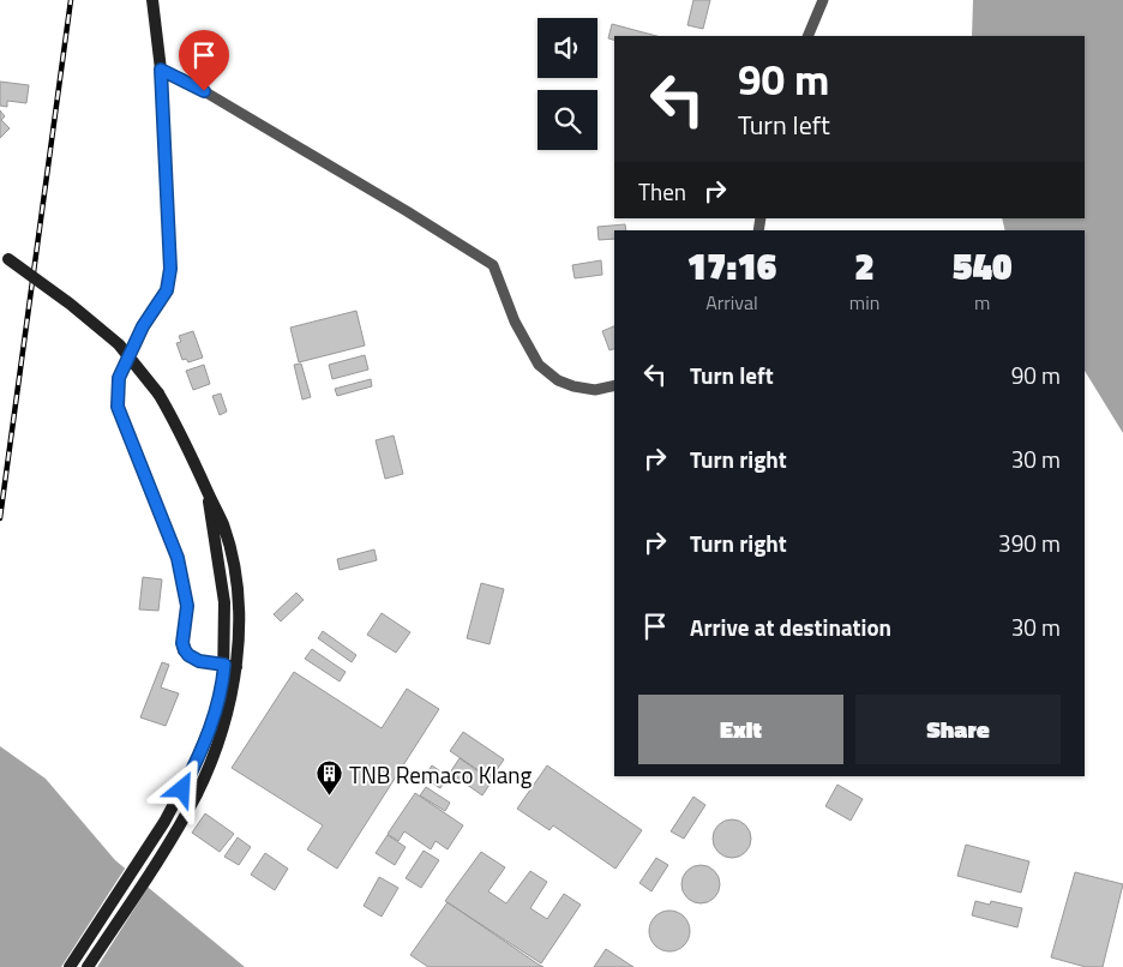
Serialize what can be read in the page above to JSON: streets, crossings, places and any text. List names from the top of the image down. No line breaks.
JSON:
{"places":{"building":["TNB Remaco Klang"]},"page":{"turn":["90 m","Turn left"],"then":"Then","eta":["17:16","Arrival","2","min","540","m"],"list":[{"name":"Turn left","value":"90 m"},{"name":"Turn right","value":"30 m"},{"name":"Turn right","value":"390 m"},{"name":"Arrive at destination","value":"30 m"}],"buttons":["Exit","Share"]}}
